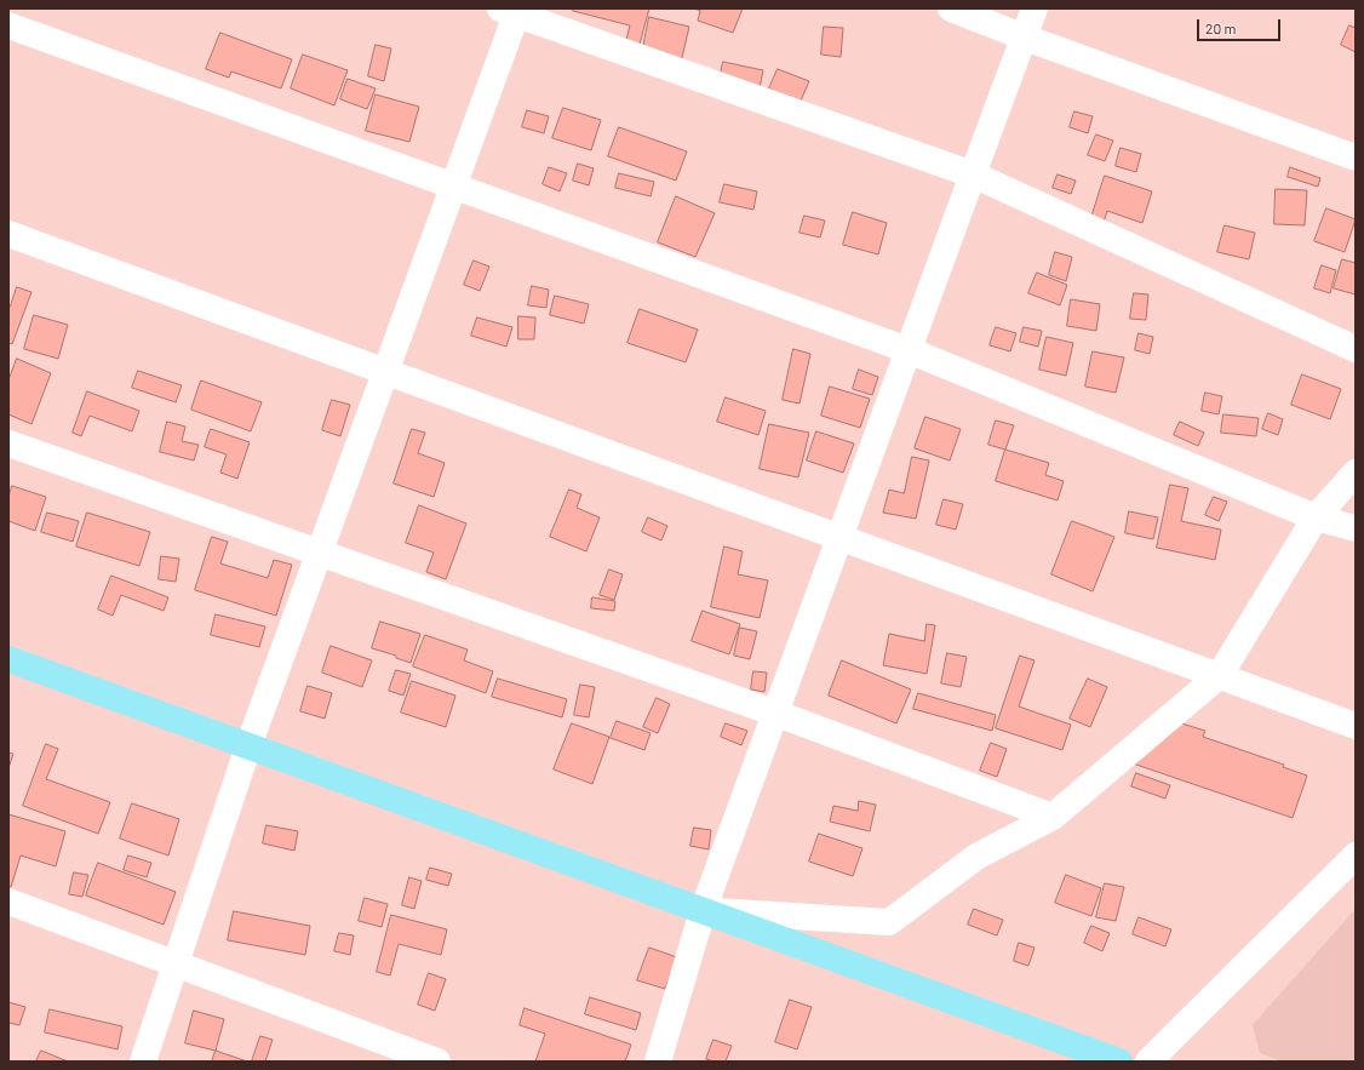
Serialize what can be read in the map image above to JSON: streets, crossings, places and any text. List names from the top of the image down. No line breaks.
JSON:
{"scale_bar":"20 m"}
